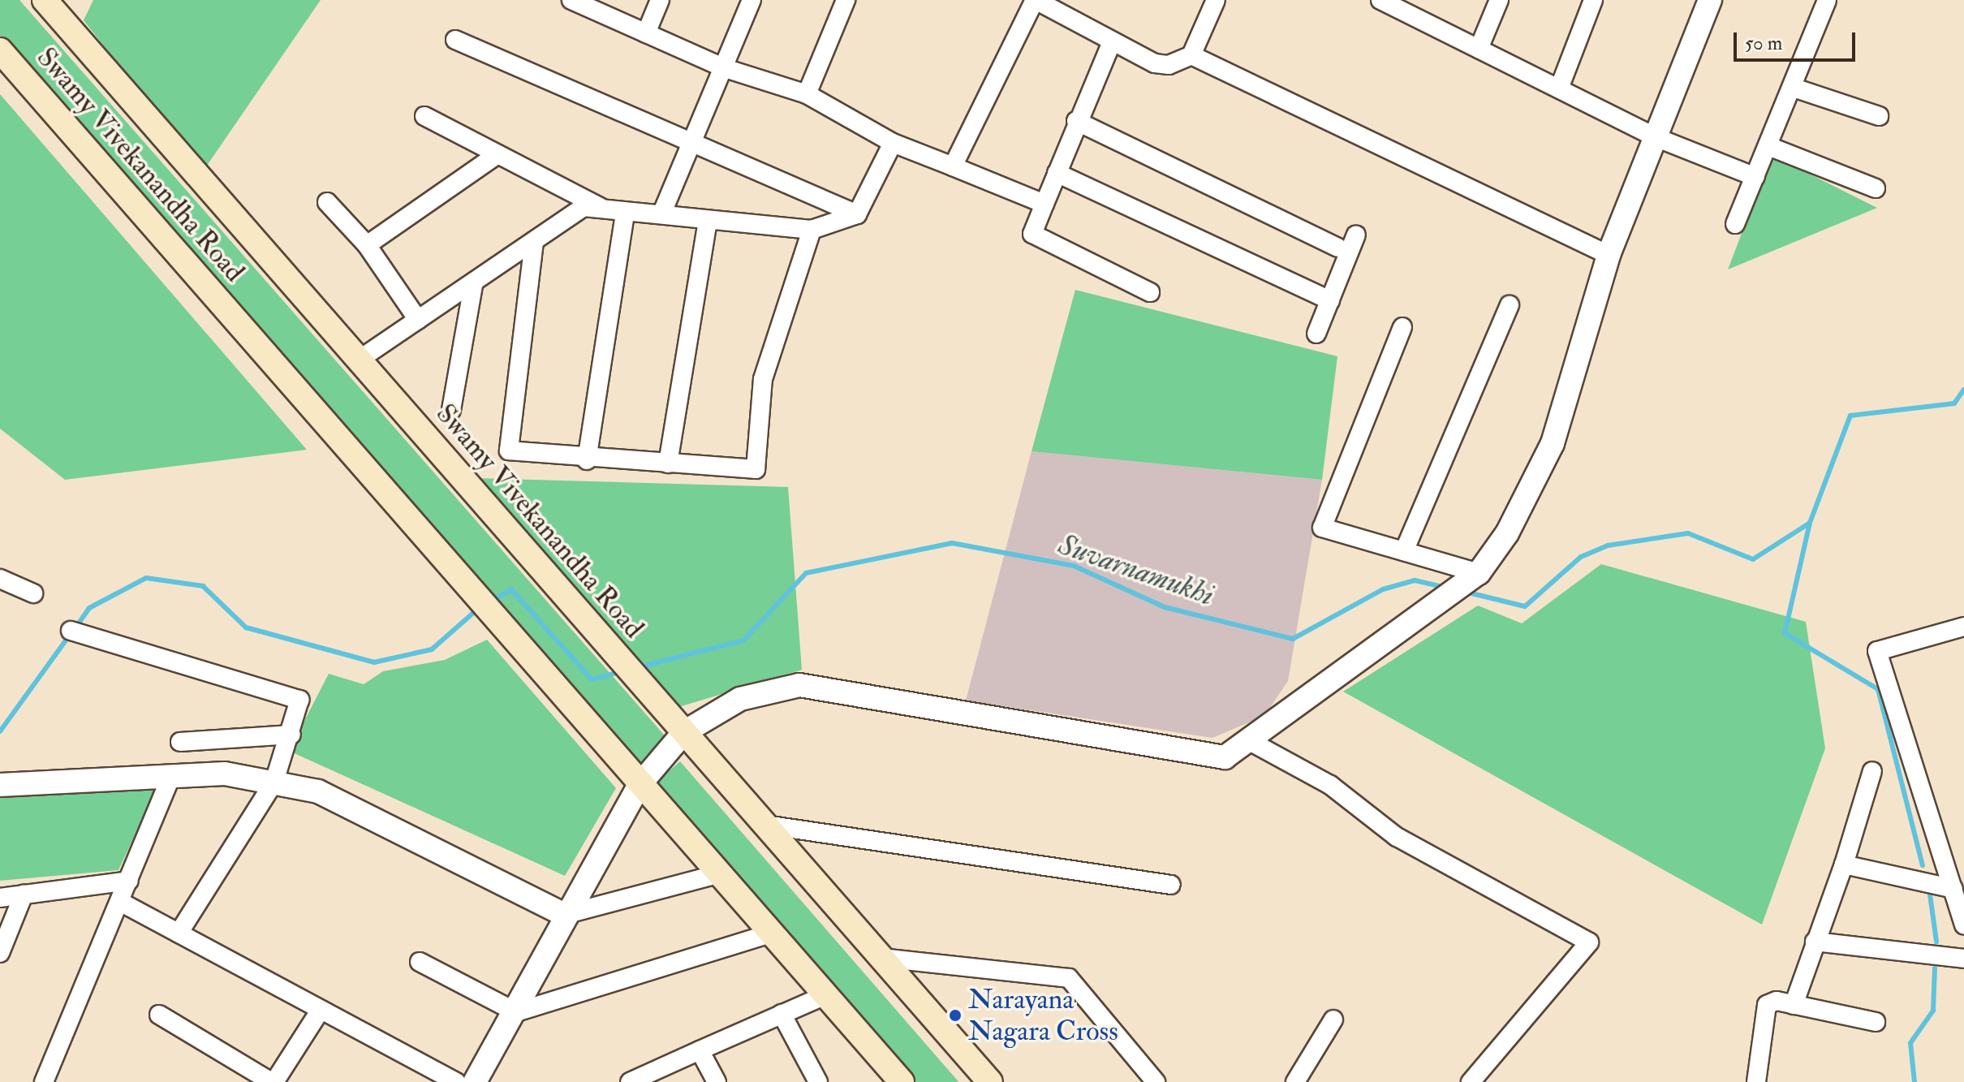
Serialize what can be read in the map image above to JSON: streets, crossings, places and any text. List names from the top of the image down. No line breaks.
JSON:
{"streets":{"main road":["Swamy Vivekanandha Road"]},"water":["Suvarnamukhi"],"places":["Narayana Nagara Cross"],"scale_bar":"50 m"}
